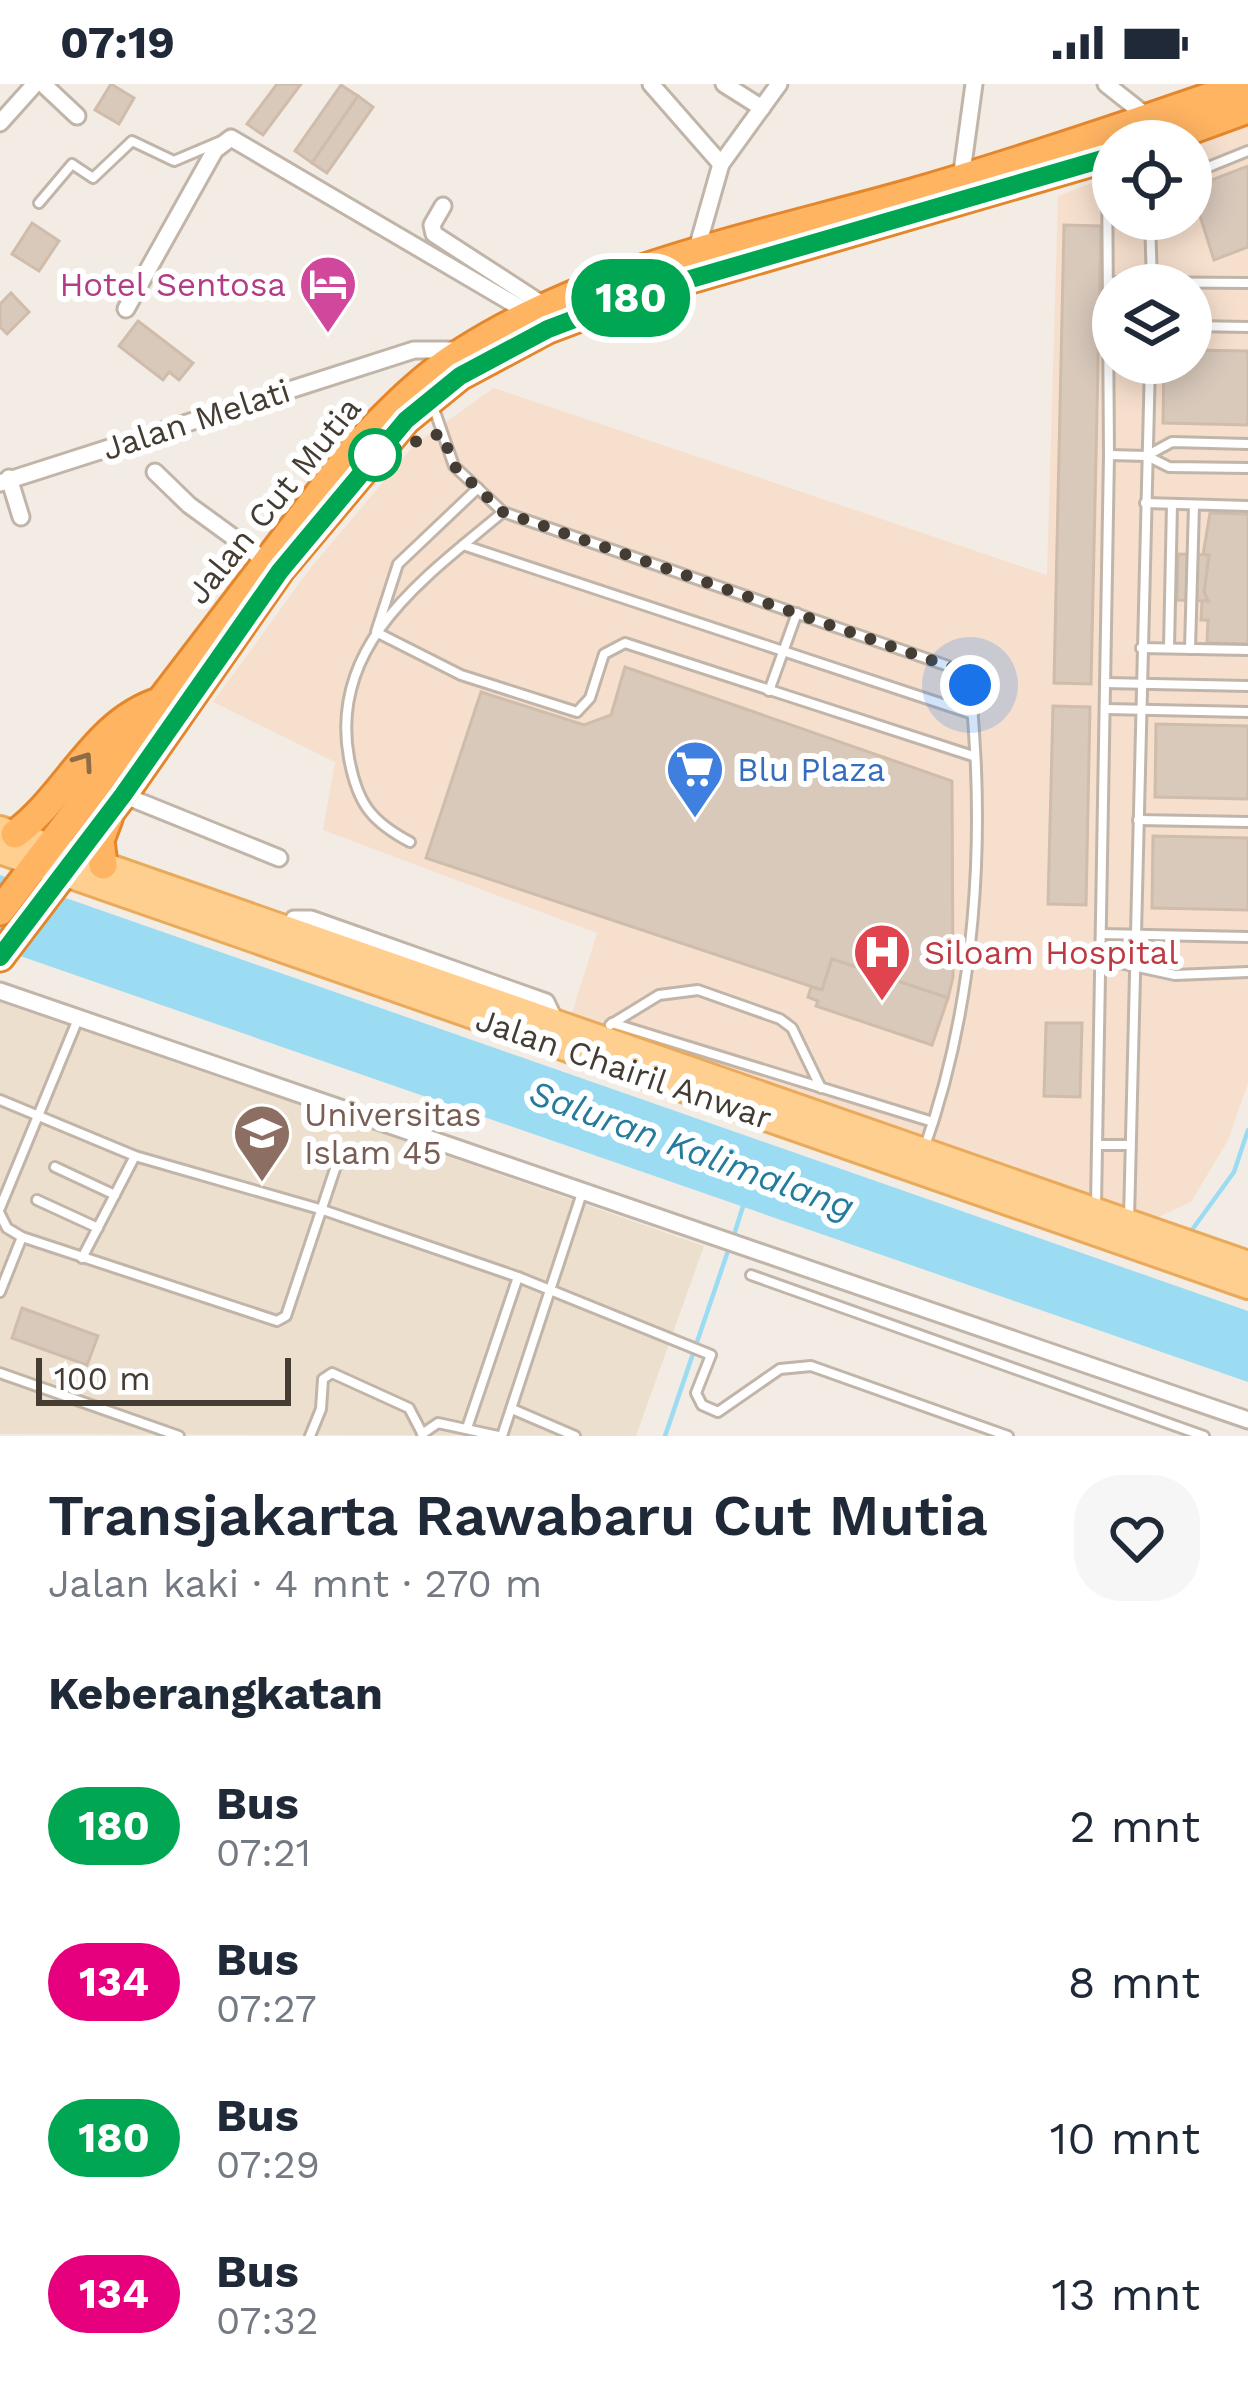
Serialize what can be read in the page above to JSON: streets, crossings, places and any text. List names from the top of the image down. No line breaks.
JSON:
{"streets":{"highway":["Jalan Cut Mutia"],"main road":["Jalan Chairil Anwar"],"street":["Jalan Melati"]},"crossings":[["Jalan Melati","Jalan Cut Mutia"],["Jalan Cut Mutia","Jalan Chairil Anwar"]],"water":["Saluran Kalimalang"],"places":{"hotel":["Hotel Sentosa"],"supermarket":["Blu Plaza"],"hospital":["Siloam Hospital"],"school or university":["Universitas Islam 45"]},"lines":["bus line 180"],"scale_bar":"100 m","page":{"status":"07:19","on_map":"180","scale":"100 m","heading":[["Transjakarta Rawabaru Cut Mutia","Jalan kaki · 4 mnt · 270 m"],"Keberangkatan"],"list":[{"mark":"180","name":"Bus","note":"07:21","value":"2 mnt"},{"mark":"134","name":"Bus","note":"07:27","value":"8 mnt"},{"mark":"180","name":"Bus","note":"07:29","value":"10 mnt"},{"mark":"134","name":"Bus","note":"07:32","value":"13 mnt"}]}}
